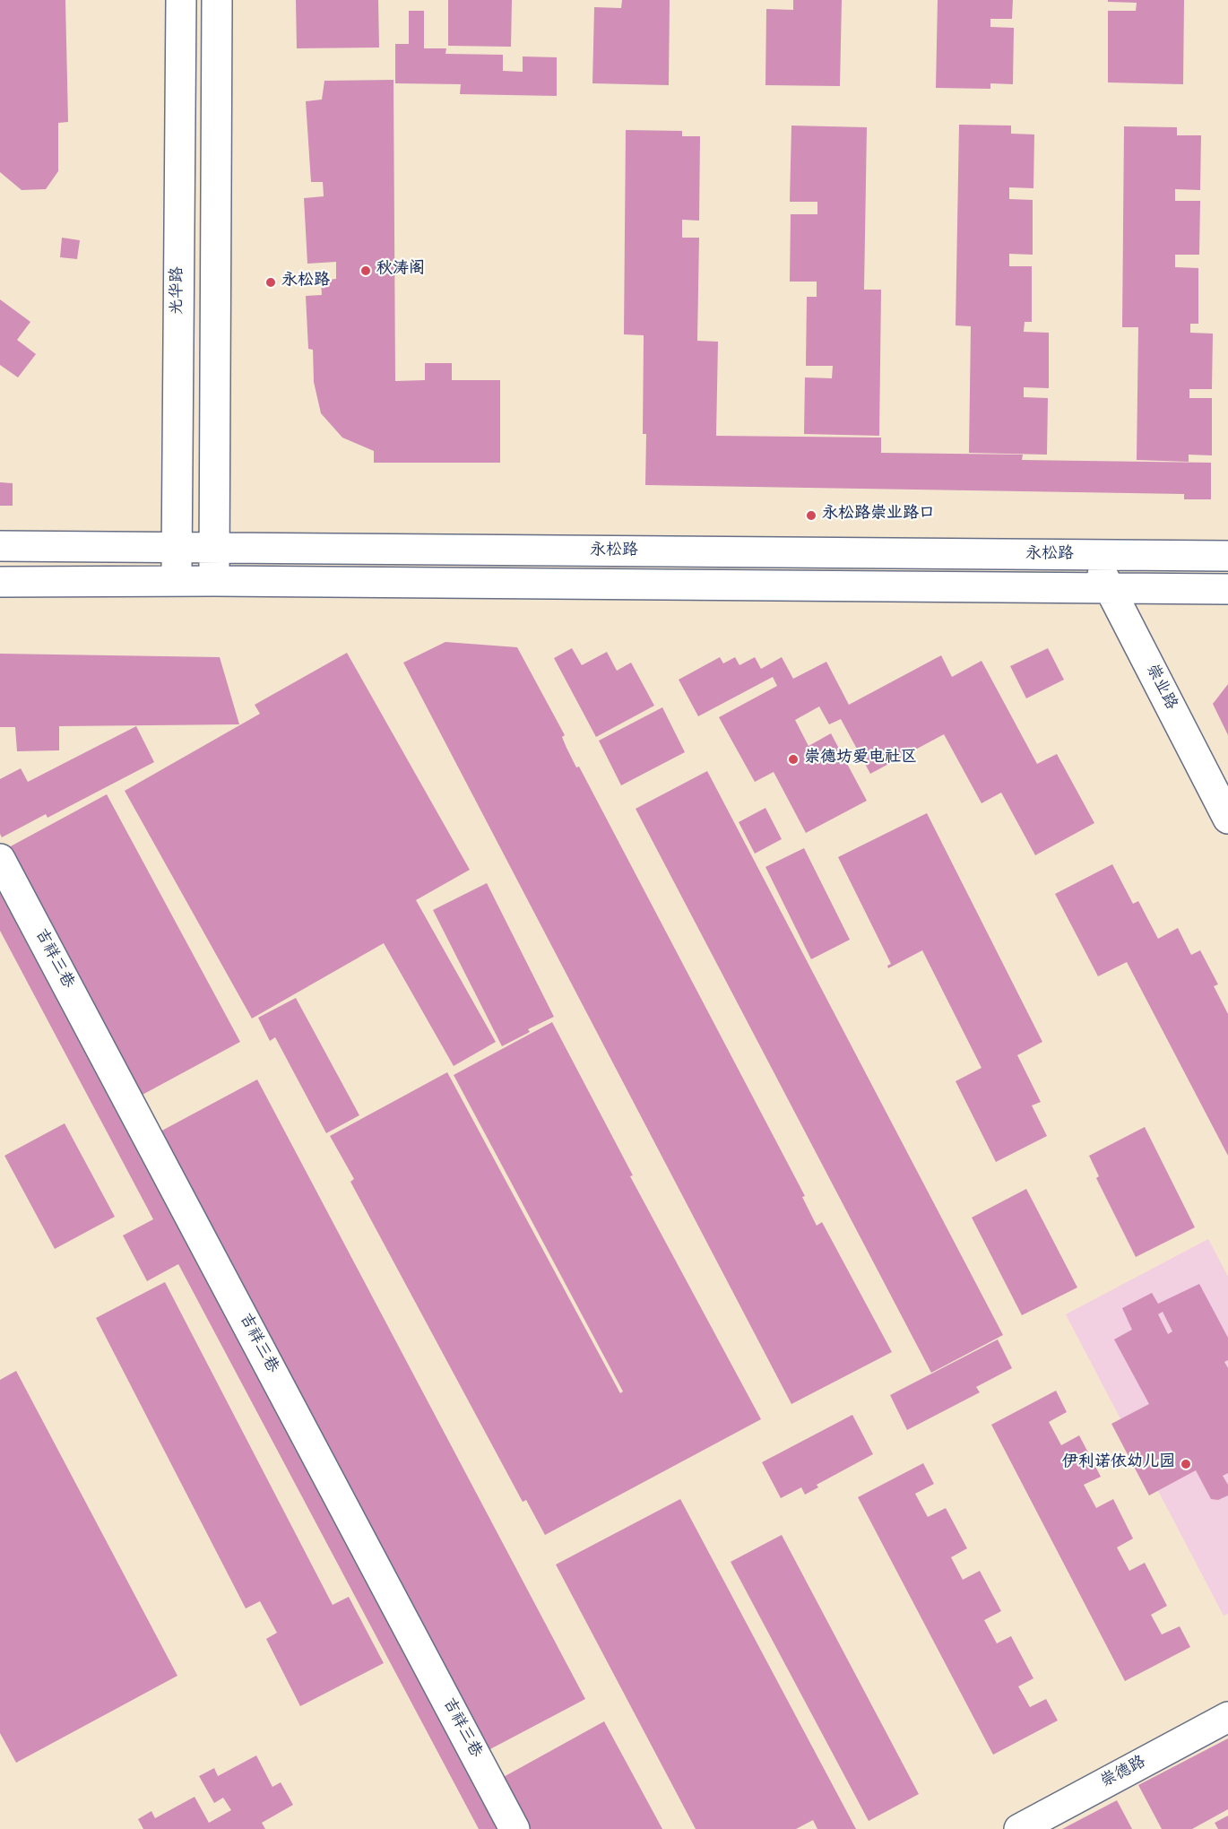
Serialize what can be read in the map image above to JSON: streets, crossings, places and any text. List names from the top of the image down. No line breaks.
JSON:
{"streets":{"street":["光华路","永松路","崇业路","吉祥三巷","崇德路"]},"crossings":[["光华路","永松路"],["永松路","崇业路"]],"places":["秋涛阁","永松路","永松路崇业路口","崇德坊爱电社区","伊利诺依幼儿园"]}
